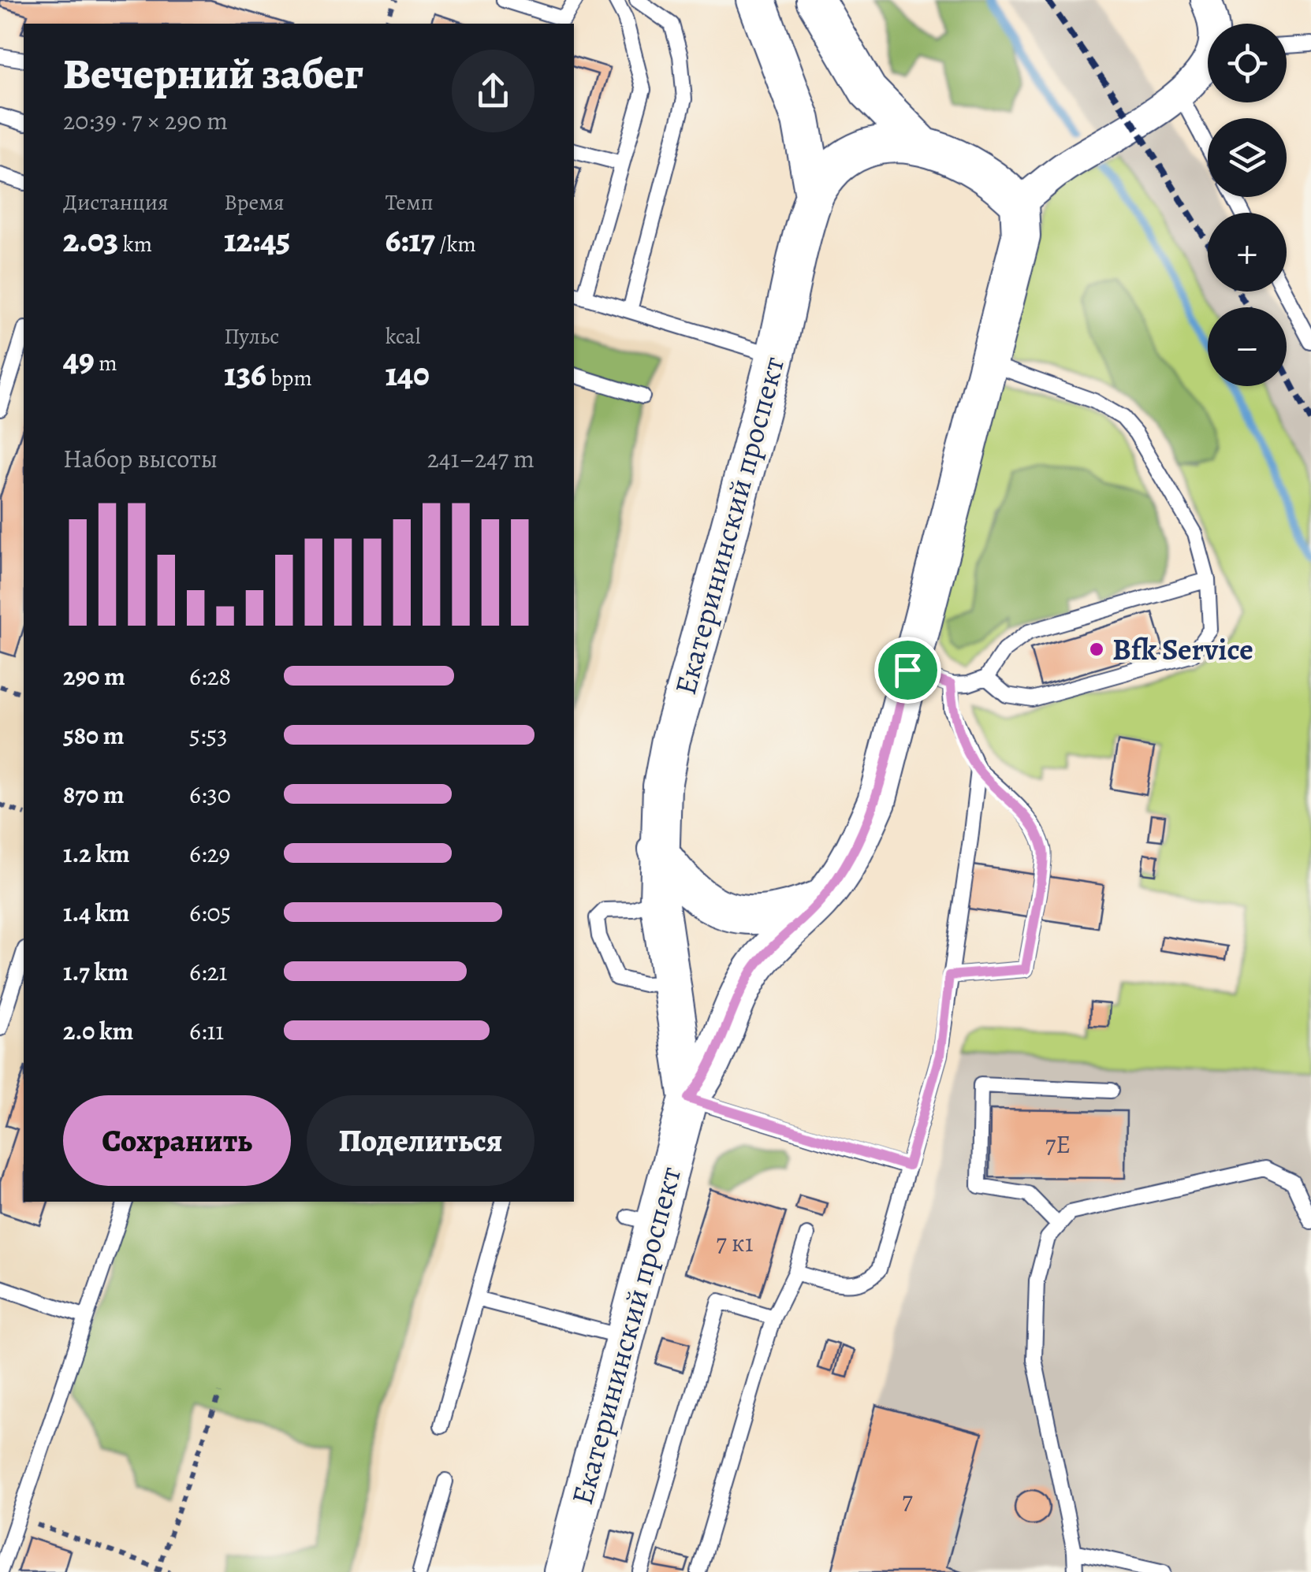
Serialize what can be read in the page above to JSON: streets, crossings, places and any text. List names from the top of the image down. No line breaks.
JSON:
{"streets":{"street":["Екатерининский проспект"]},"places":["Bfk Service"],"house_numbers":["7Е","7 к1","7"],"page":{"map_buttons":["+","−"],"heading":["Вечерний забег","20:39 · 7 × 290 m"],"stats":[["Дистанция","2.03 km"],["Время","12:45"],["Темп","6:17 /km"],["49 m"],["Пульс","136 bpm"],["kcal","140"]],"chart":["Набор высоты","241–247 m"],"list":[{"name":"290 m","note":"6:28"},{"name":"580 m","note":"5:53"},{"name":"870 m","note":"6:30"},{"name":"1.2 km","note":"6:29"},{"name":"1.4 km","note":"6:05"},{"name":"1.7 km","note":"6:21"},{"name":"2.0 km","note":"6:11"}],"buttons":["Сохранить","Поделиться"]}}
